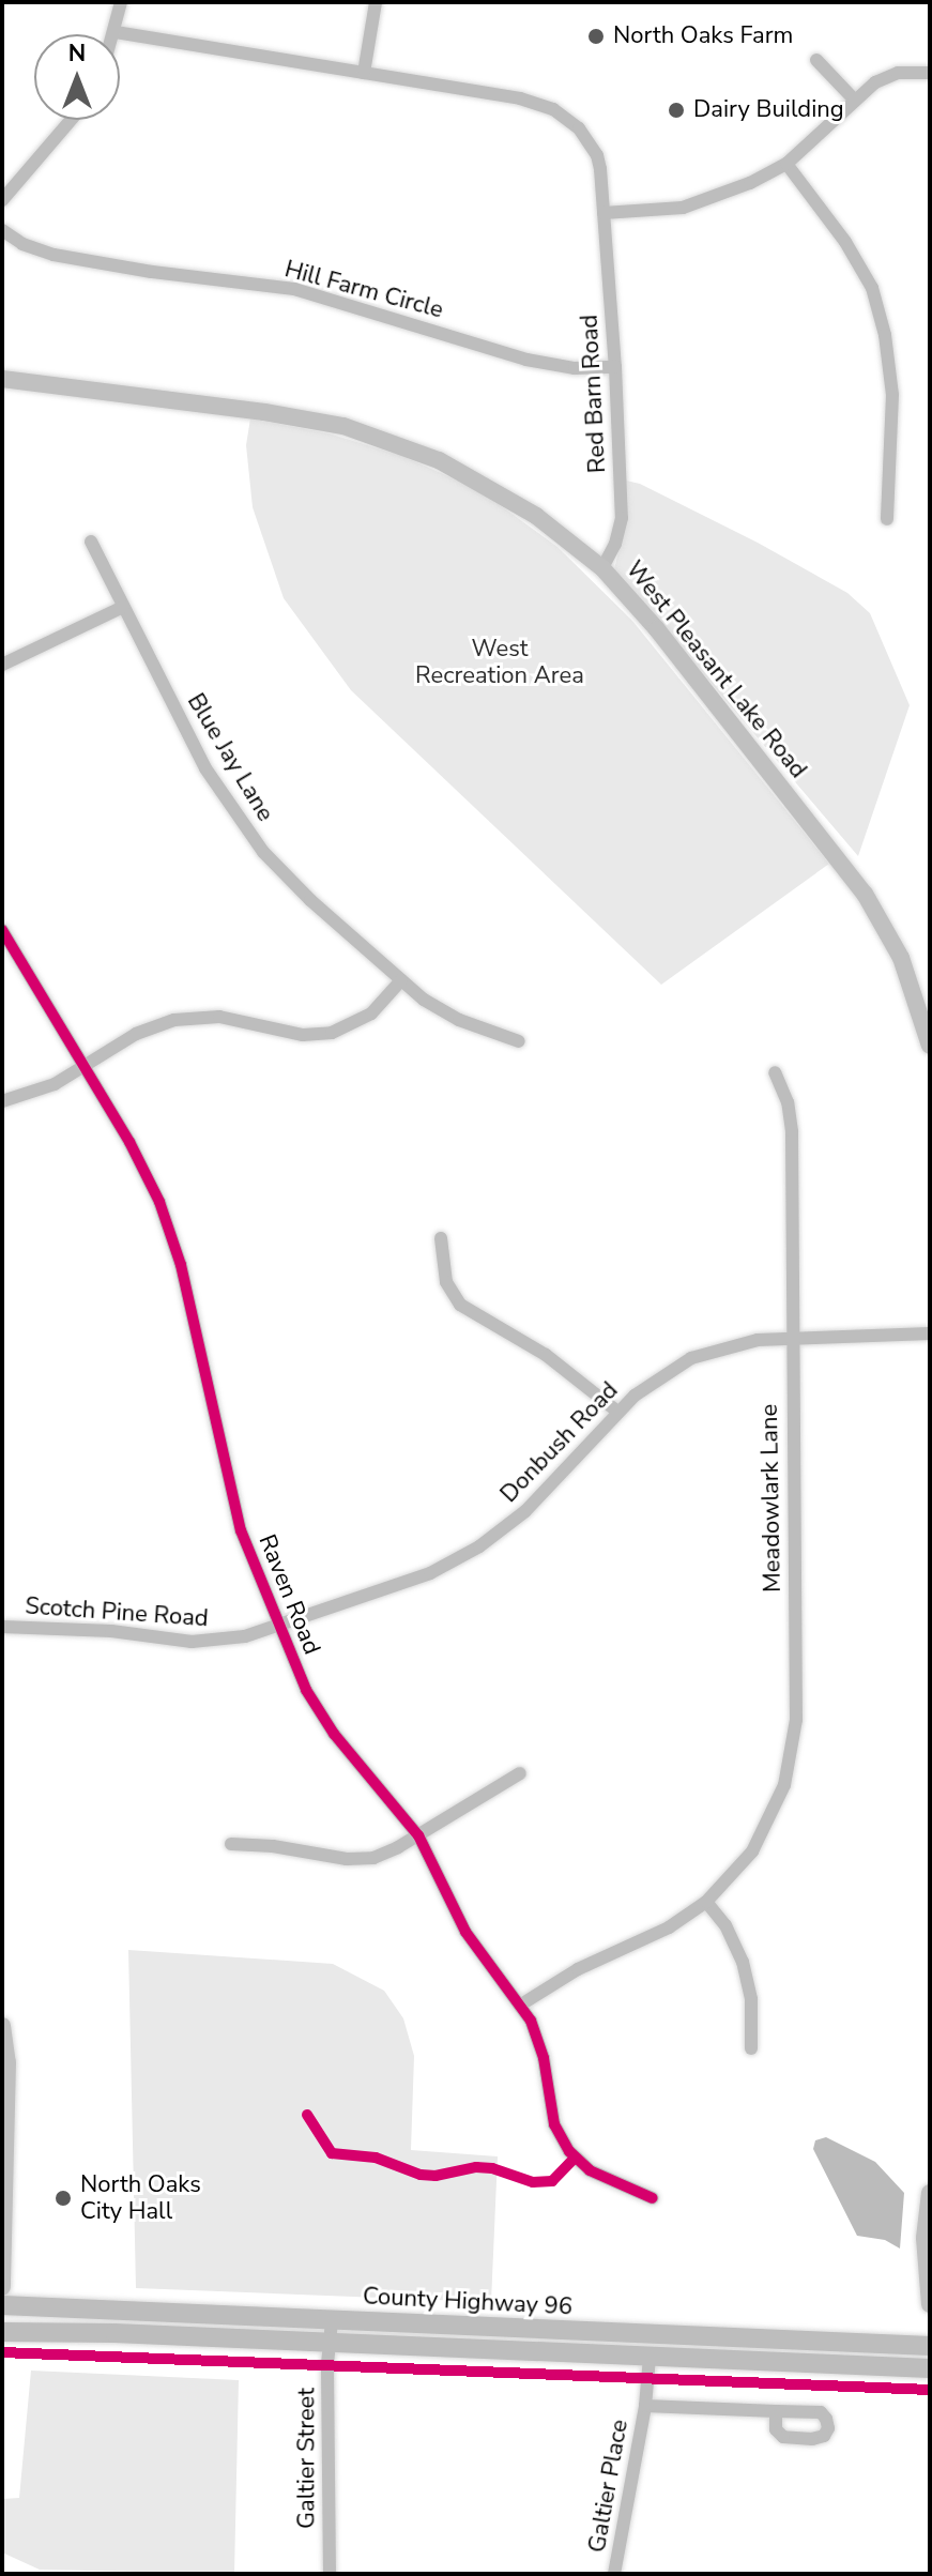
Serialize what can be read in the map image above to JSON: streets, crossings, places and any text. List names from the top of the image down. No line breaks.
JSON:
{"streets":{"main road":["County Highway 96"],"street":["Hill Farm Circle","Red Barn Road","West Pleasant Lake Road","Blue Jay Lane","Donbush Road","Meadowlark Lane","Raven Road","Scotch Pine Road","Galtier Street","Galtier Place"]},"crossings":[["Hill Farm Circle","Red Barn Road"],["Red Barn Road","West Pleasant Lake Road"],["Donbush Road","Meadowlark Lane"],["Donbush Road","Raven Road"],["Donbush Road","Scotch Pine Road"],["Meadowlark Lane","Raven Road"],["Raven Road","Scotch Pine Road"],["County Highway 96","Galtier Street"],["County Highway 96","Galtier Place"]],"parks":["West Recreation Area"],"places":["North Oaks Farm","Dairy Building","North Oaks City Hall"],"north":"top"}
